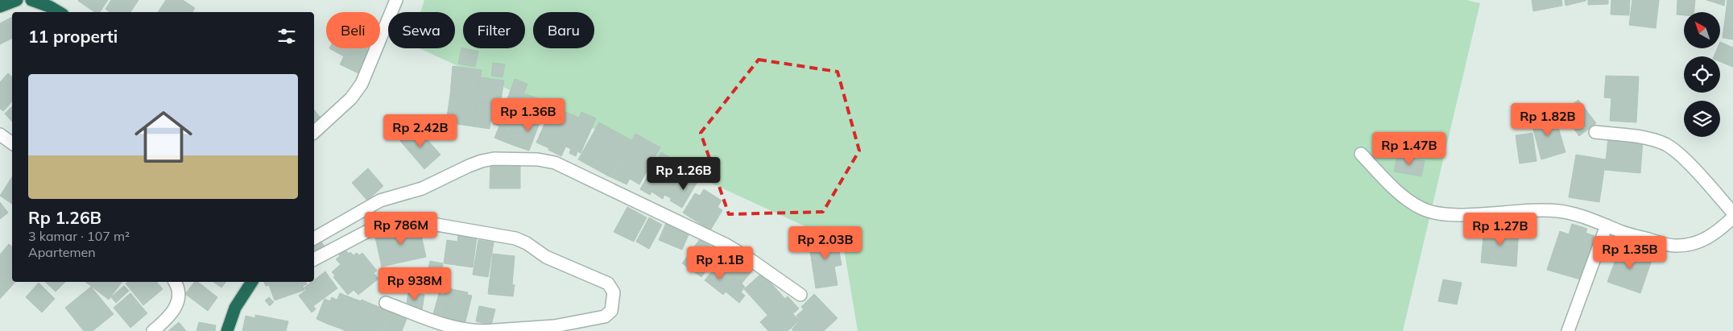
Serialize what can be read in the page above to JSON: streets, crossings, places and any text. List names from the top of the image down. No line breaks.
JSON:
{"north":"top left","page":{"chip":["Beli","Sewa","Filter","Baru"],"heading":"11 properti","list":[{"name":"Rp 1.26B","note":"3 kamar · 107 m² · Apartemen"}],"price":["Rp 1.36B","Rp 1.82B","Rp 2.42B","Rp 1.47B","Rp 1.26B","Rp 786M","Rp 1.27B","Rp 2.03B","Rp 1.35B","Rp 1.1B","Rp 938M"]}}
